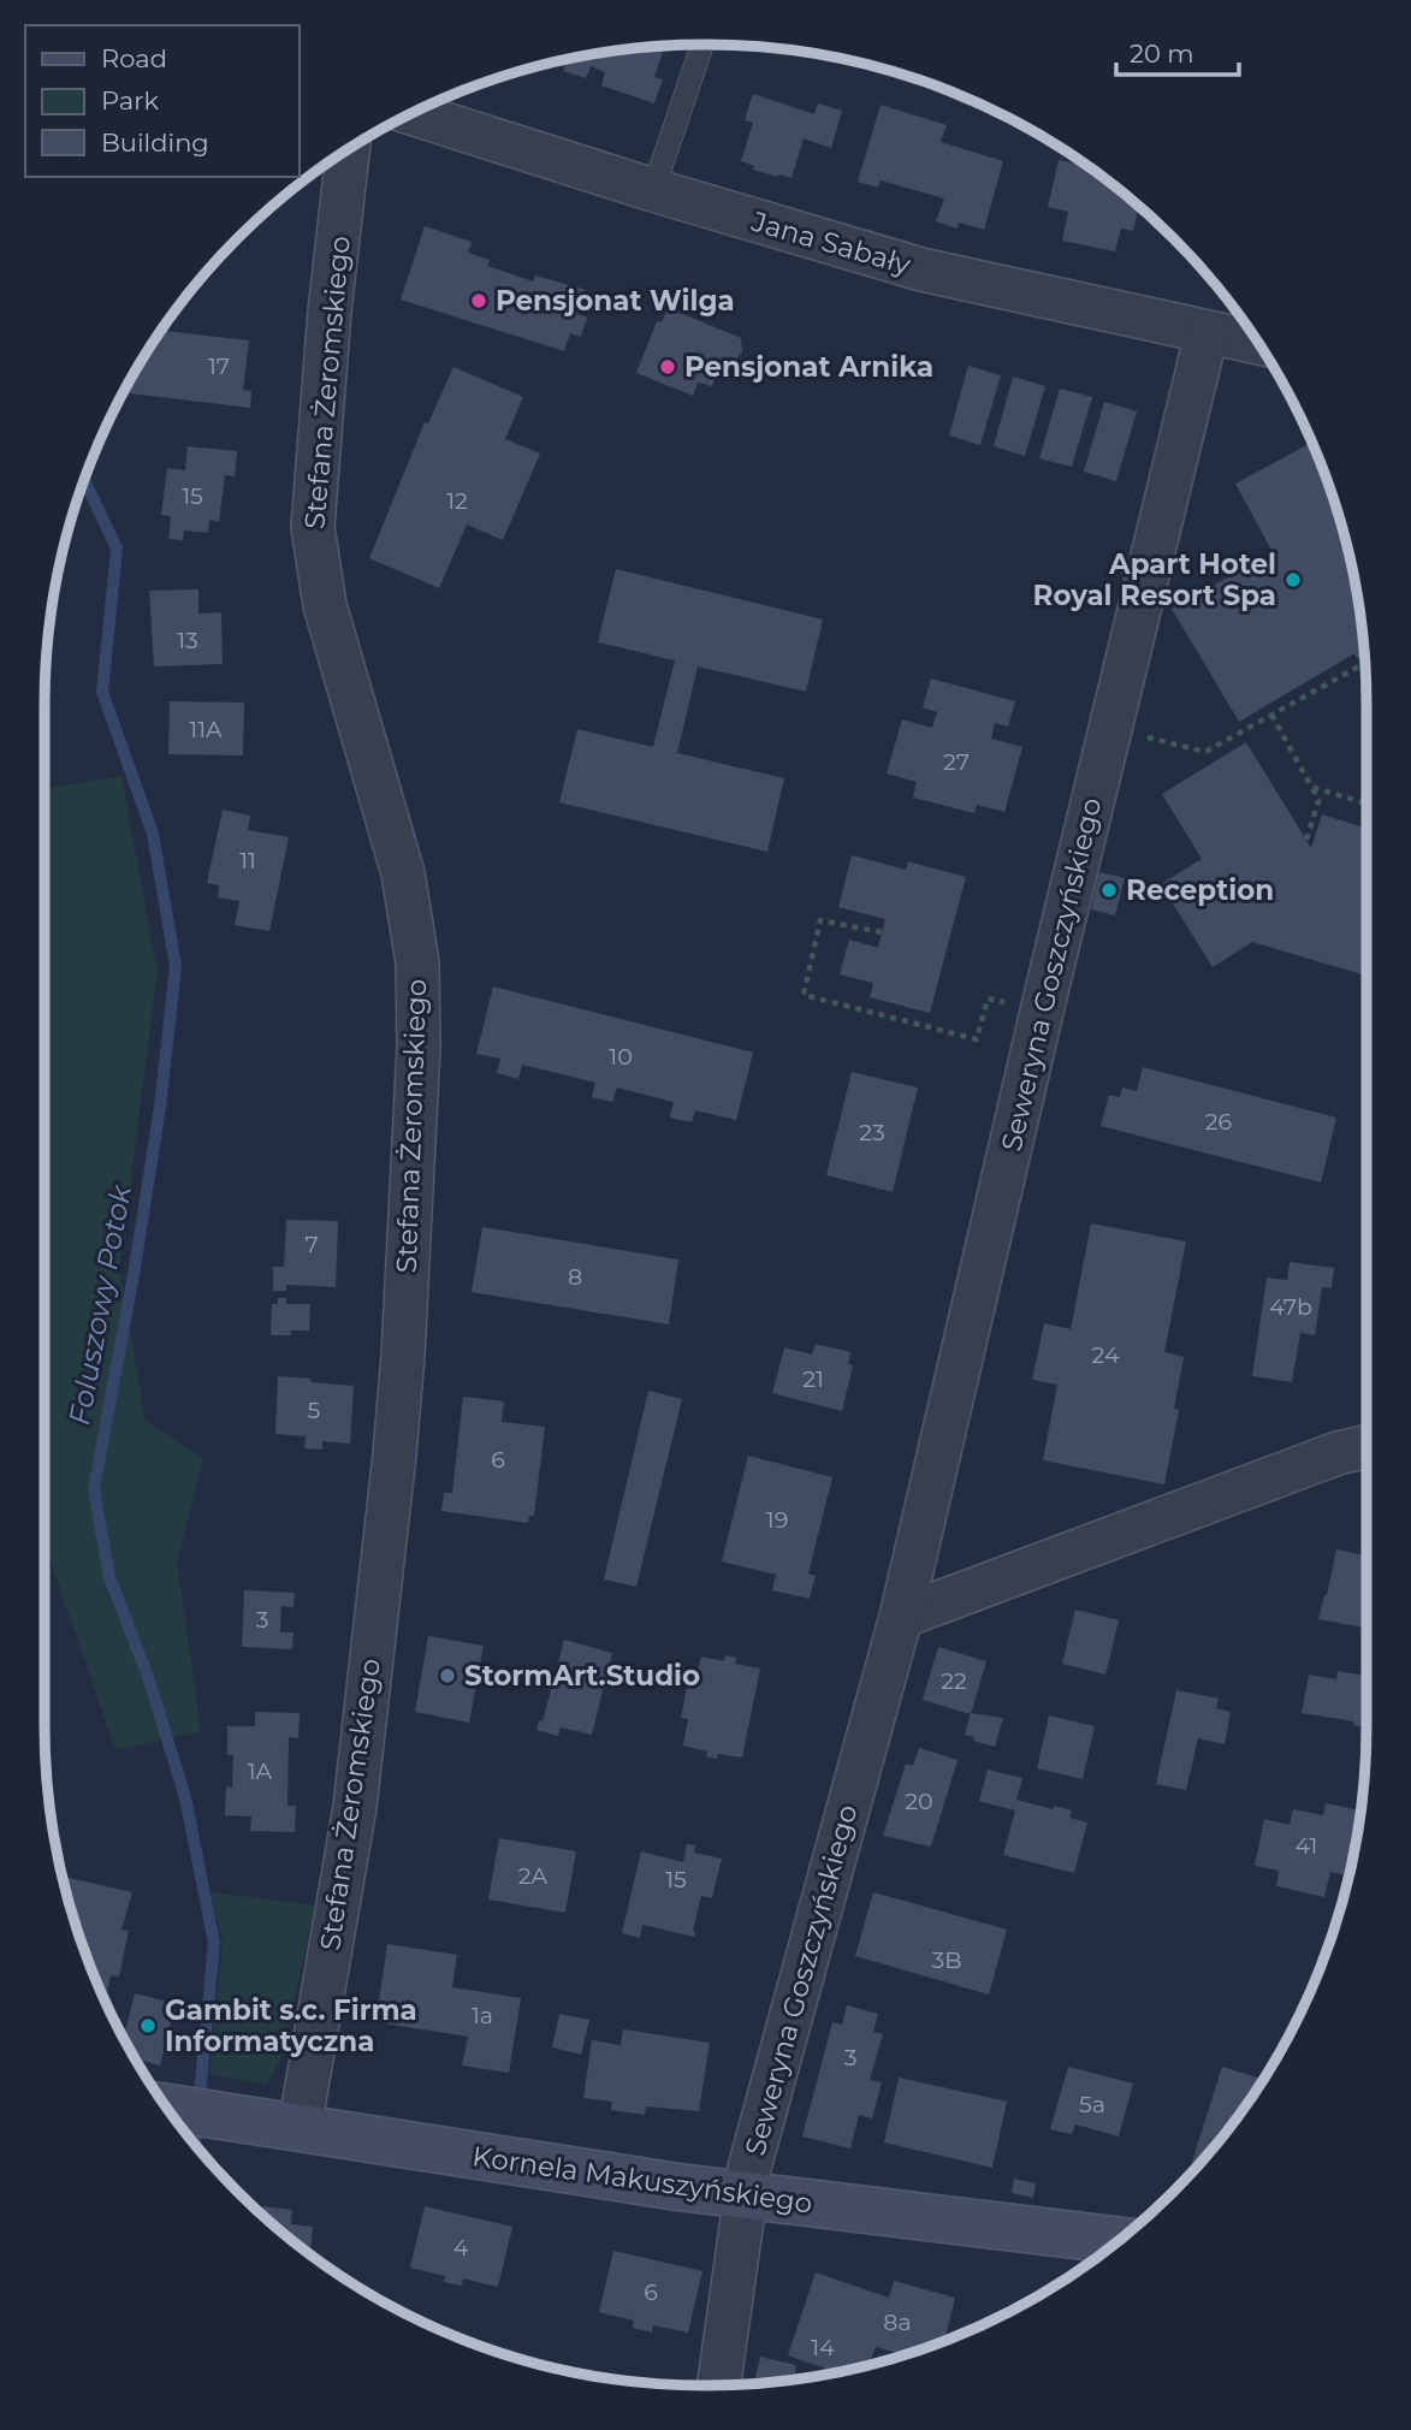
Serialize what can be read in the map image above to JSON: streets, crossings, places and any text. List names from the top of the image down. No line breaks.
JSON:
{"streets":{"street":["Jana Sabały","Stefana Żeromskiego","Seweryna Goszczyńskiego","Kornela Makuszyńskiego"]},"crossings":[["Jana Sabały","Seweryna Goszczyńskiego"],["Stefana Żeromskiego","Kornela Makuszyńskiego"],["Seweryna Goszczyńskiego","Kornela Makuszyńskiego"]],"water":["Foluszowy Potok"],"places":["Pensjonat Wilga","Pensjonat Arnika","Apart Hotel Royal Resort Spa","Reception","StormArt.Studio","Gambit s.c. Firma Informatyczna"],"house_numbers":["17","15","12","13","11A","27","11","10","26","23","7","8","47b","24","21","5","6","19","3","22","1A","20","41","2A","15","3B","1a","3","5a","4","6","8a","14"],"legend":["Road","Park","Building"],"scale_bar":"20 m"}
